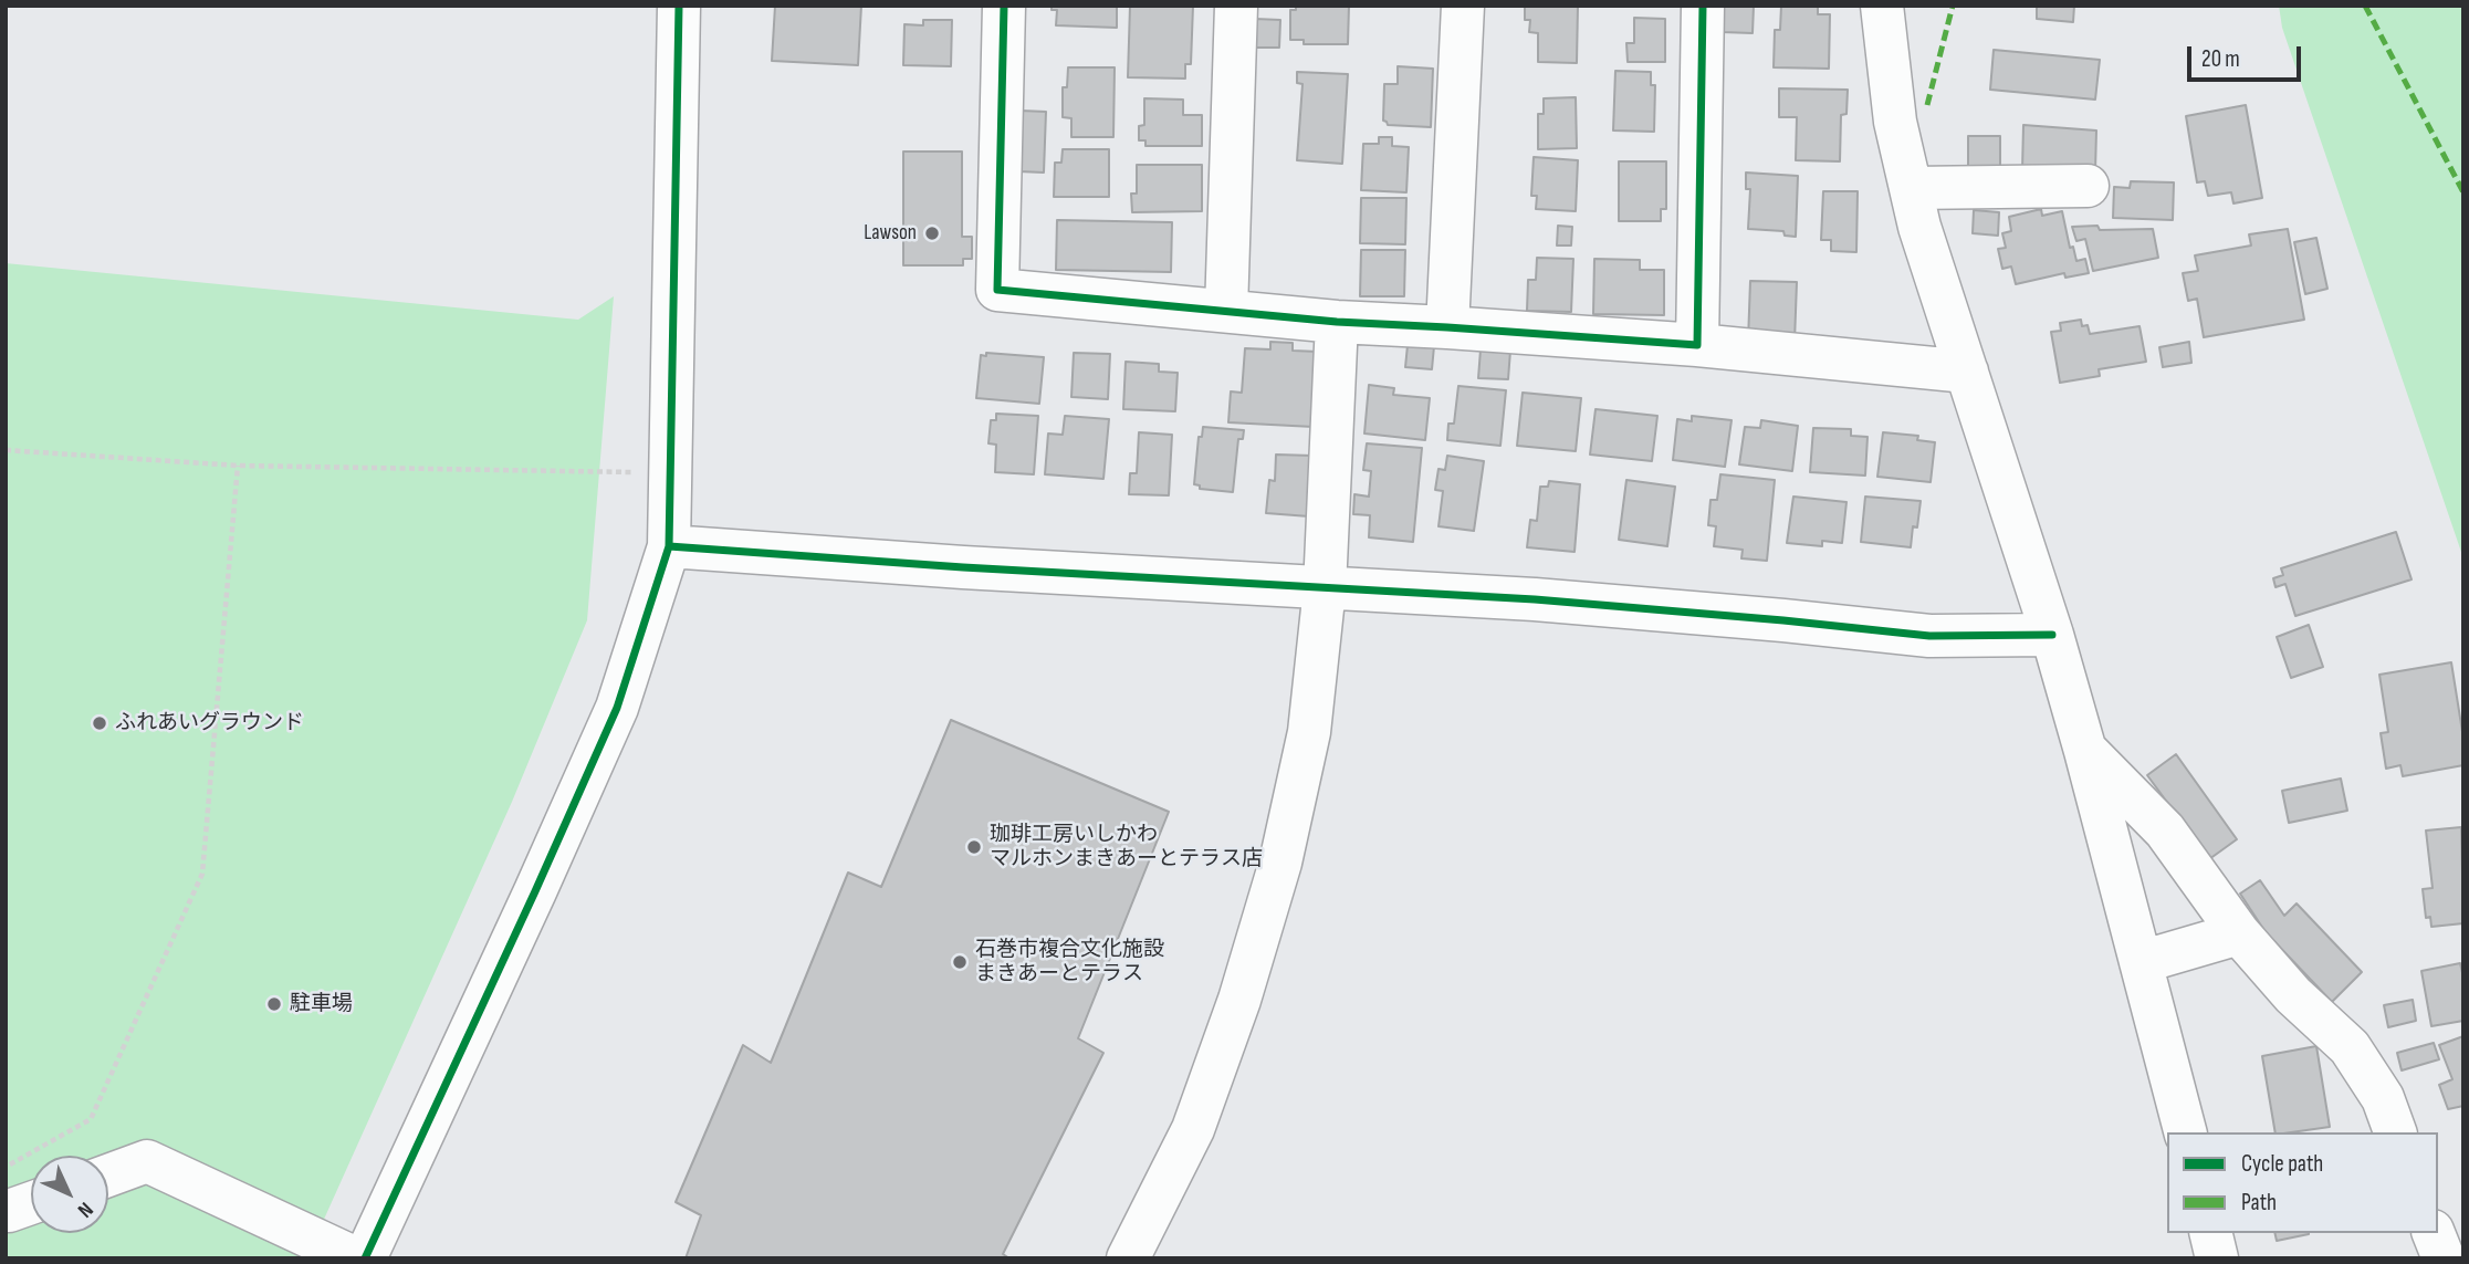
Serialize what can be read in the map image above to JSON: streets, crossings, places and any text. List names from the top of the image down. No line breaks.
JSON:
{"places":["Lawson","ふれあいグラウンド","珈琲工房いしかわ マルホンまきあーとテラス店","石巻市複合文化施設 まきあーとテラス","駐車場"],"legend":["Cycle path","Path"],"scale_bar":"20 m","north":"bottom right"}
